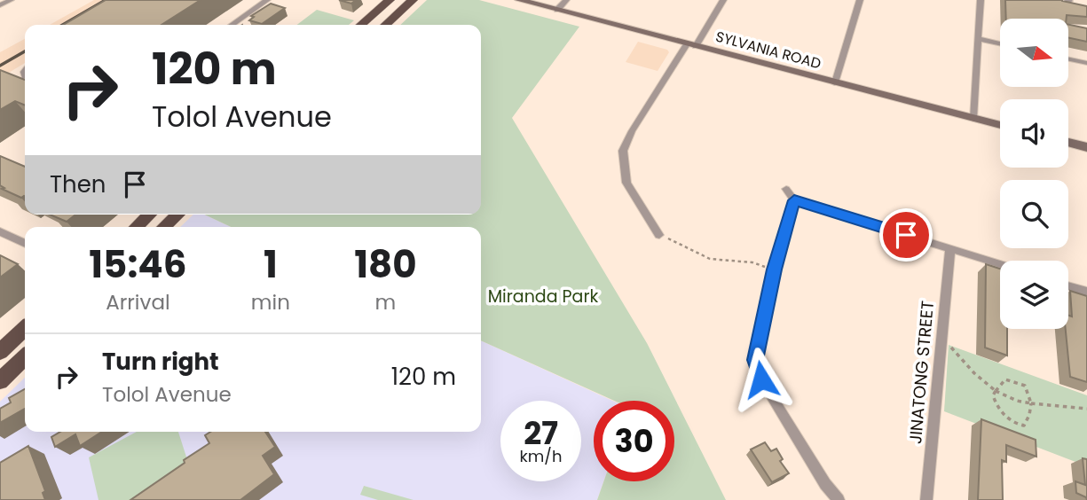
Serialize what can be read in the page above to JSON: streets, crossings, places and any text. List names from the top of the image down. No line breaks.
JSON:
{"streets":{"street":["SYLVANIA ROAD","JINATONG STREET"]},"parks":["Miranda Park"],"north":"right","page":{"turn":["120 m","Tolol Avenue"],"then":"Then","eta":["15:46","Arrival","1","min","180","m"],"list":[{"name":"Turn right","note":"Tolol Avenue","value":"120 m"}],"speed":"27 km/h","limit":"30"}}
